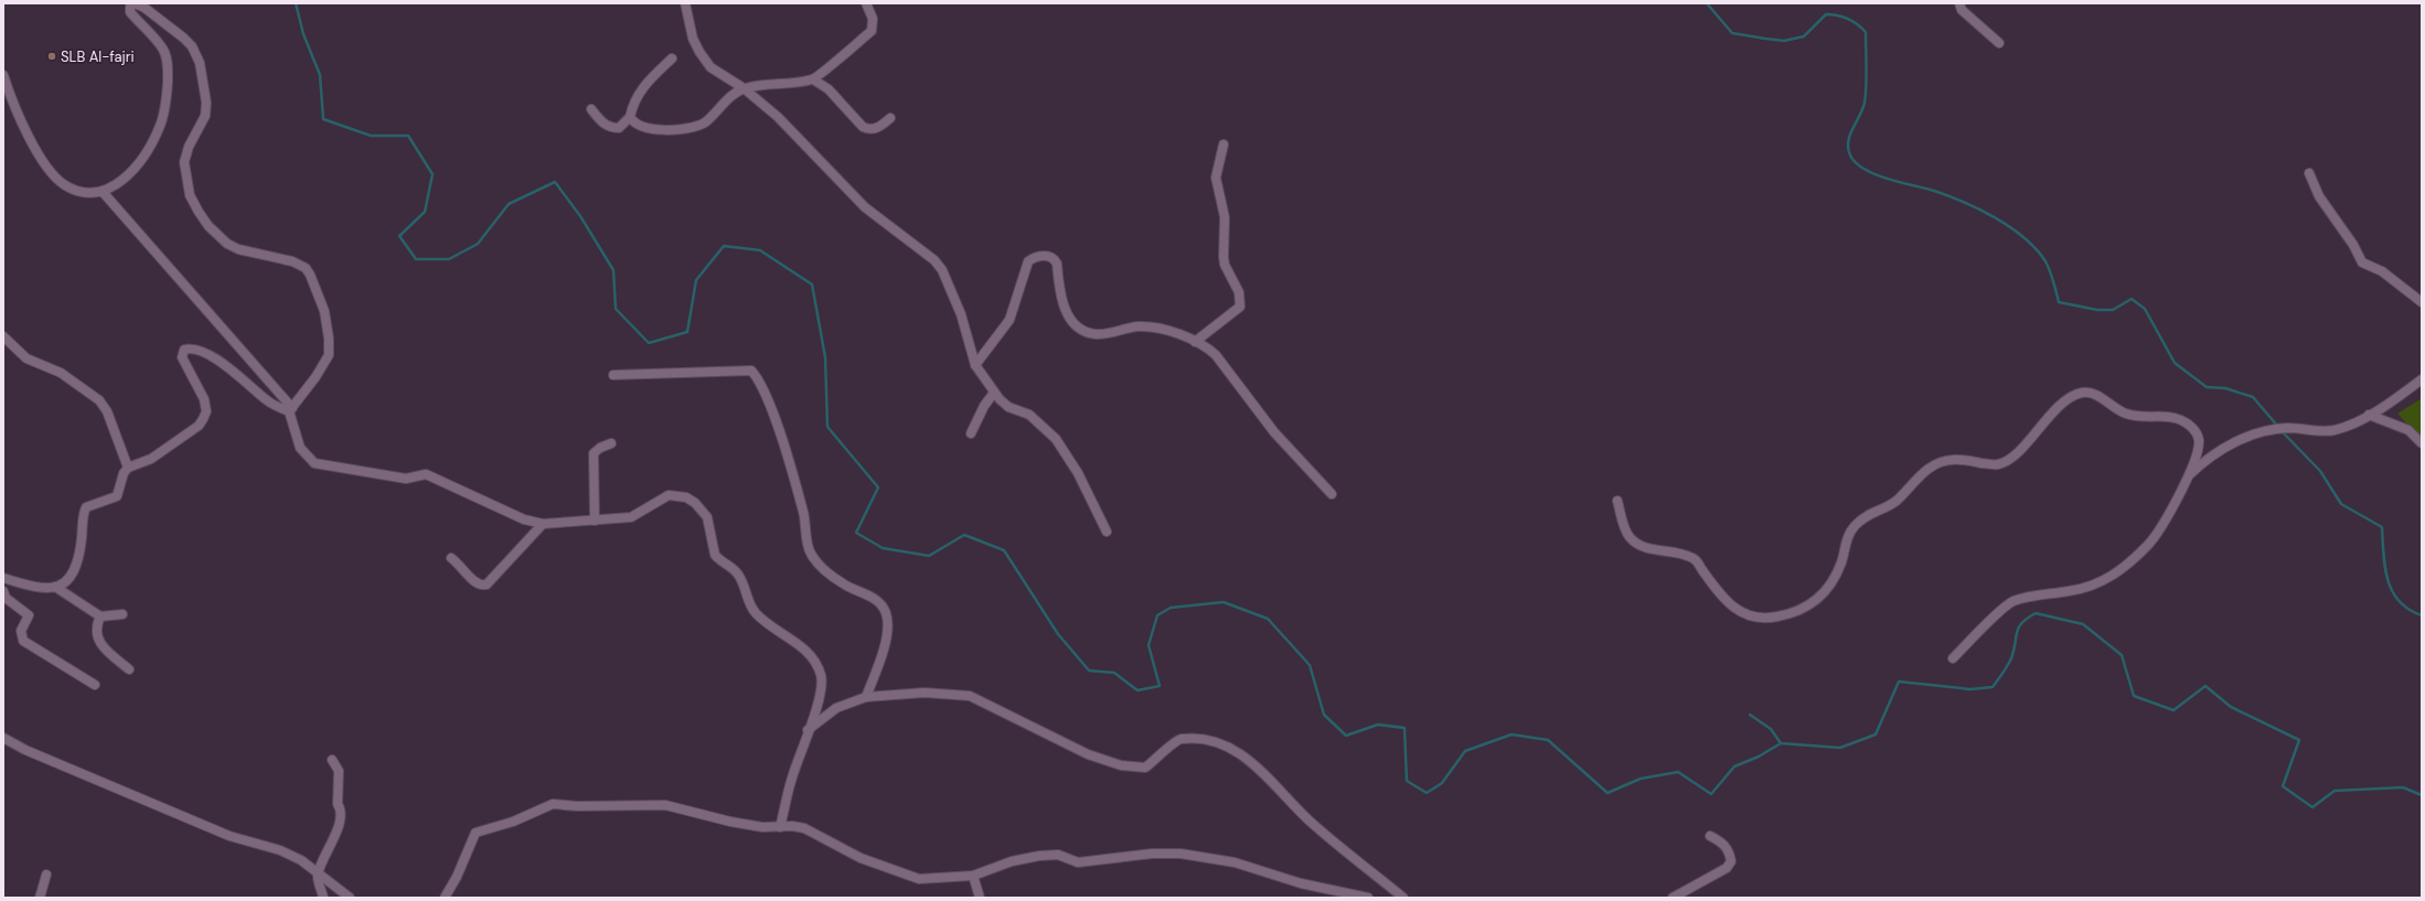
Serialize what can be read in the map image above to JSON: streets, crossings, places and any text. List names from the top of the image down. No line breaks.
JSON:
{"places":["SLB Al-fajri"]}
